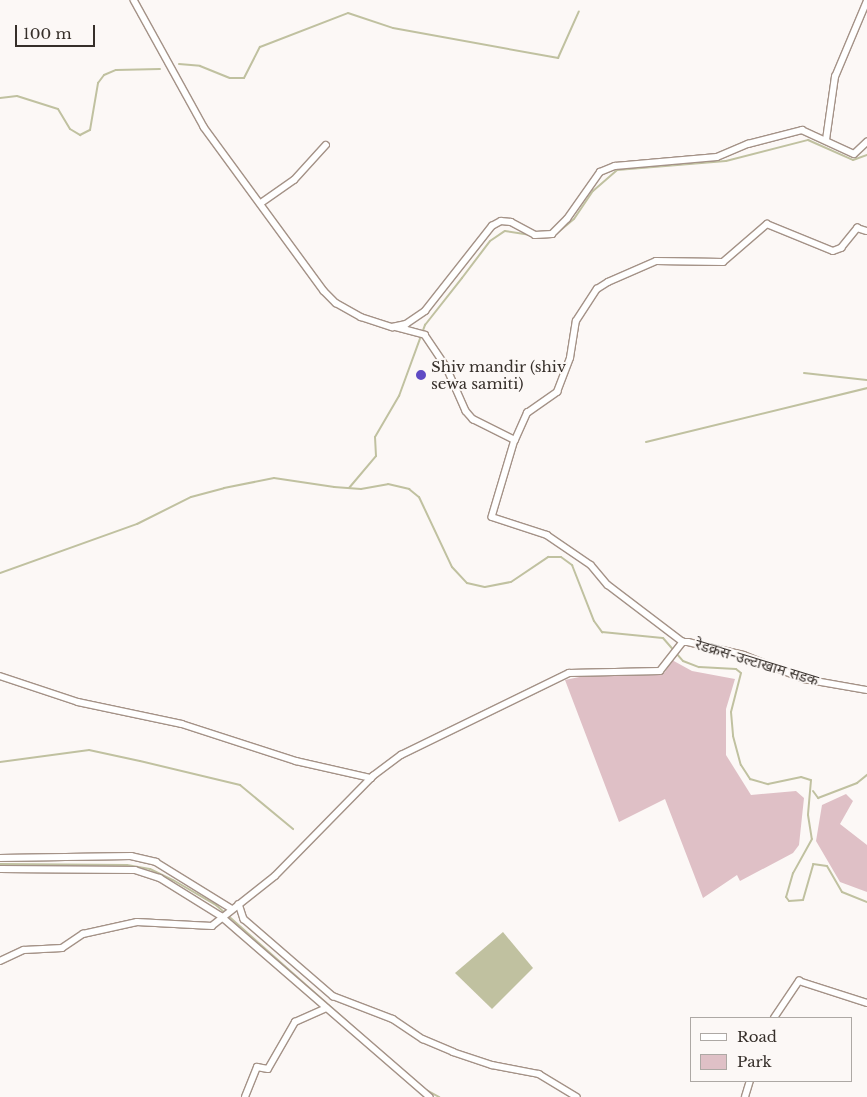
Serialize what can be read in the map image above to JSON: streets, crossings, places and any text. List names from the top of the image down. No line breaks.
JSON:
{"streets":{"street":["रेडक्रस-उल्टाखाम सडक"]},"places":["Shiv mandir (shiv sewa samiti)"],"legend":["Road","Park"],"scale_bar":"100 m"}
